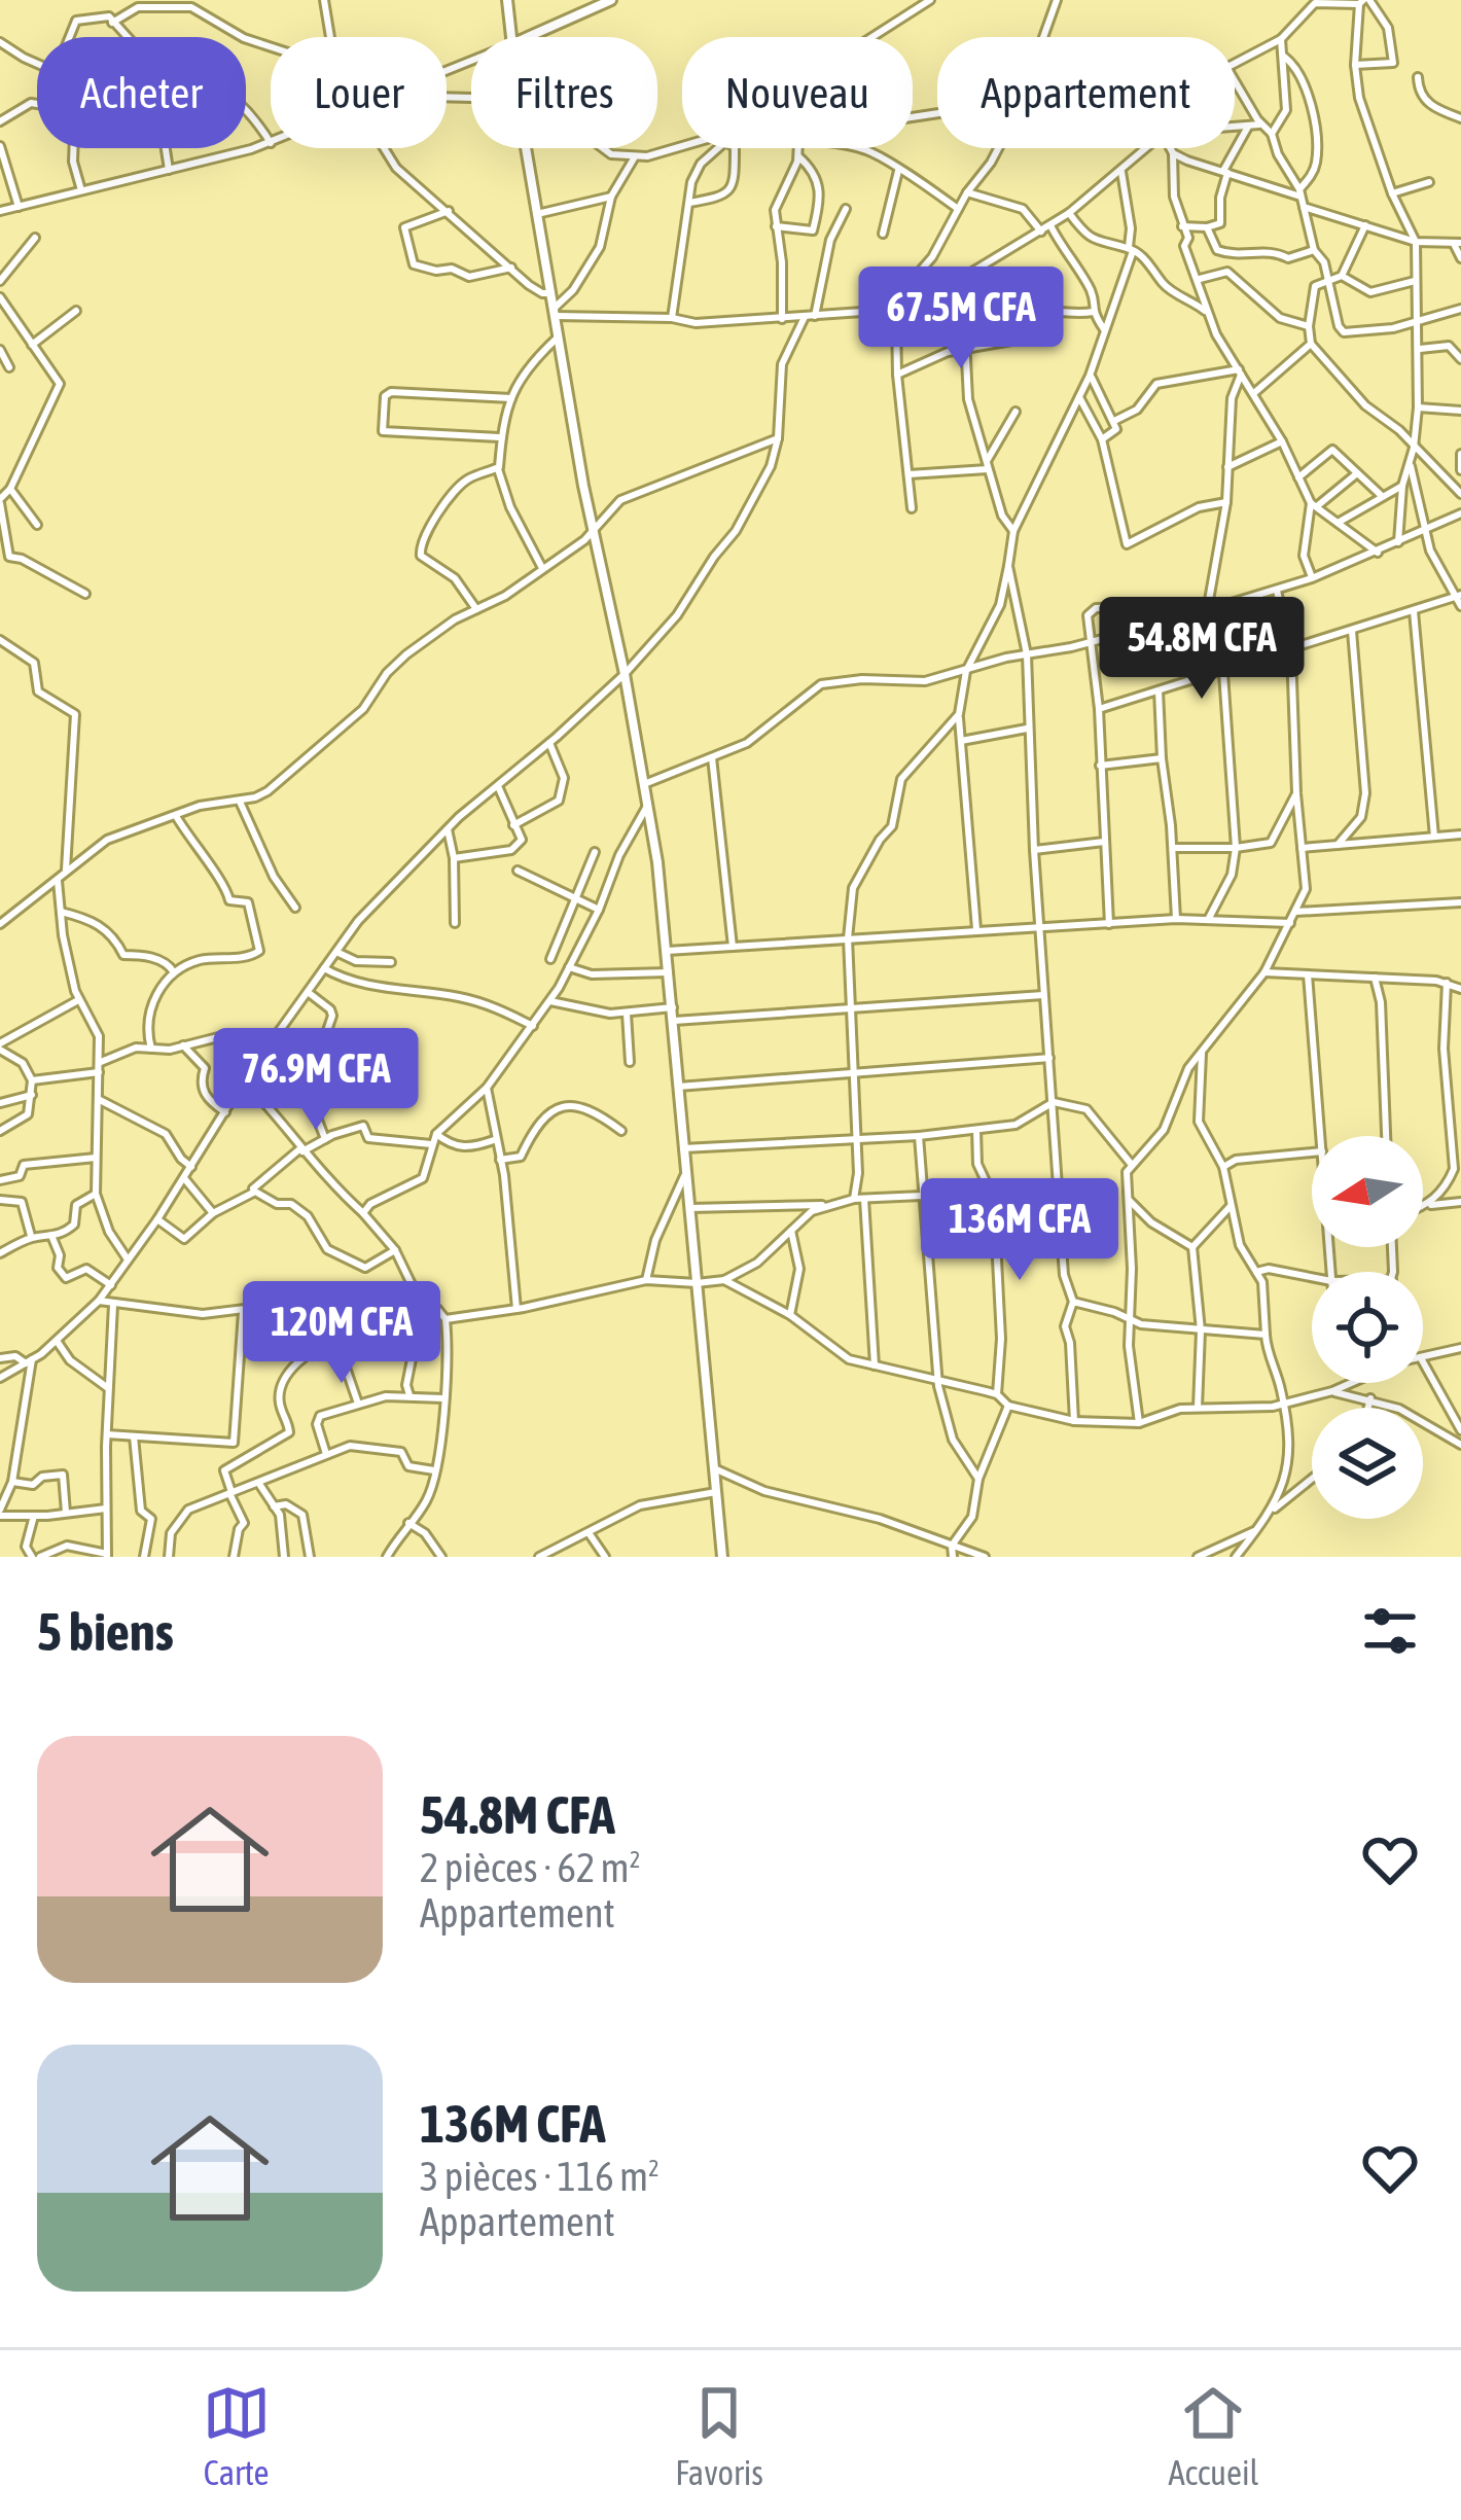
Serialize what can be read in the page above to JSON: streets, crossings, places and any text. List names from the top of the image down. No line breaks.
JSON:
{"north":"left","page":{"chip":["Acheter","Louer","Filtres","Nouveau","Appartement"],"price":["67.5M CFA","54.8M CFA","76.9M CFA","136M CFA","120M CFA"],"heading":"5 biens","list":[{"name":"54.8M CFA","note":"2 pièces · 62 m² · Appartement"},{"name":"136M CFA","note":"3 pièces · 116 m² · Appartement"}],"tabs":["Carte","Favoris","Accueil"]}}
